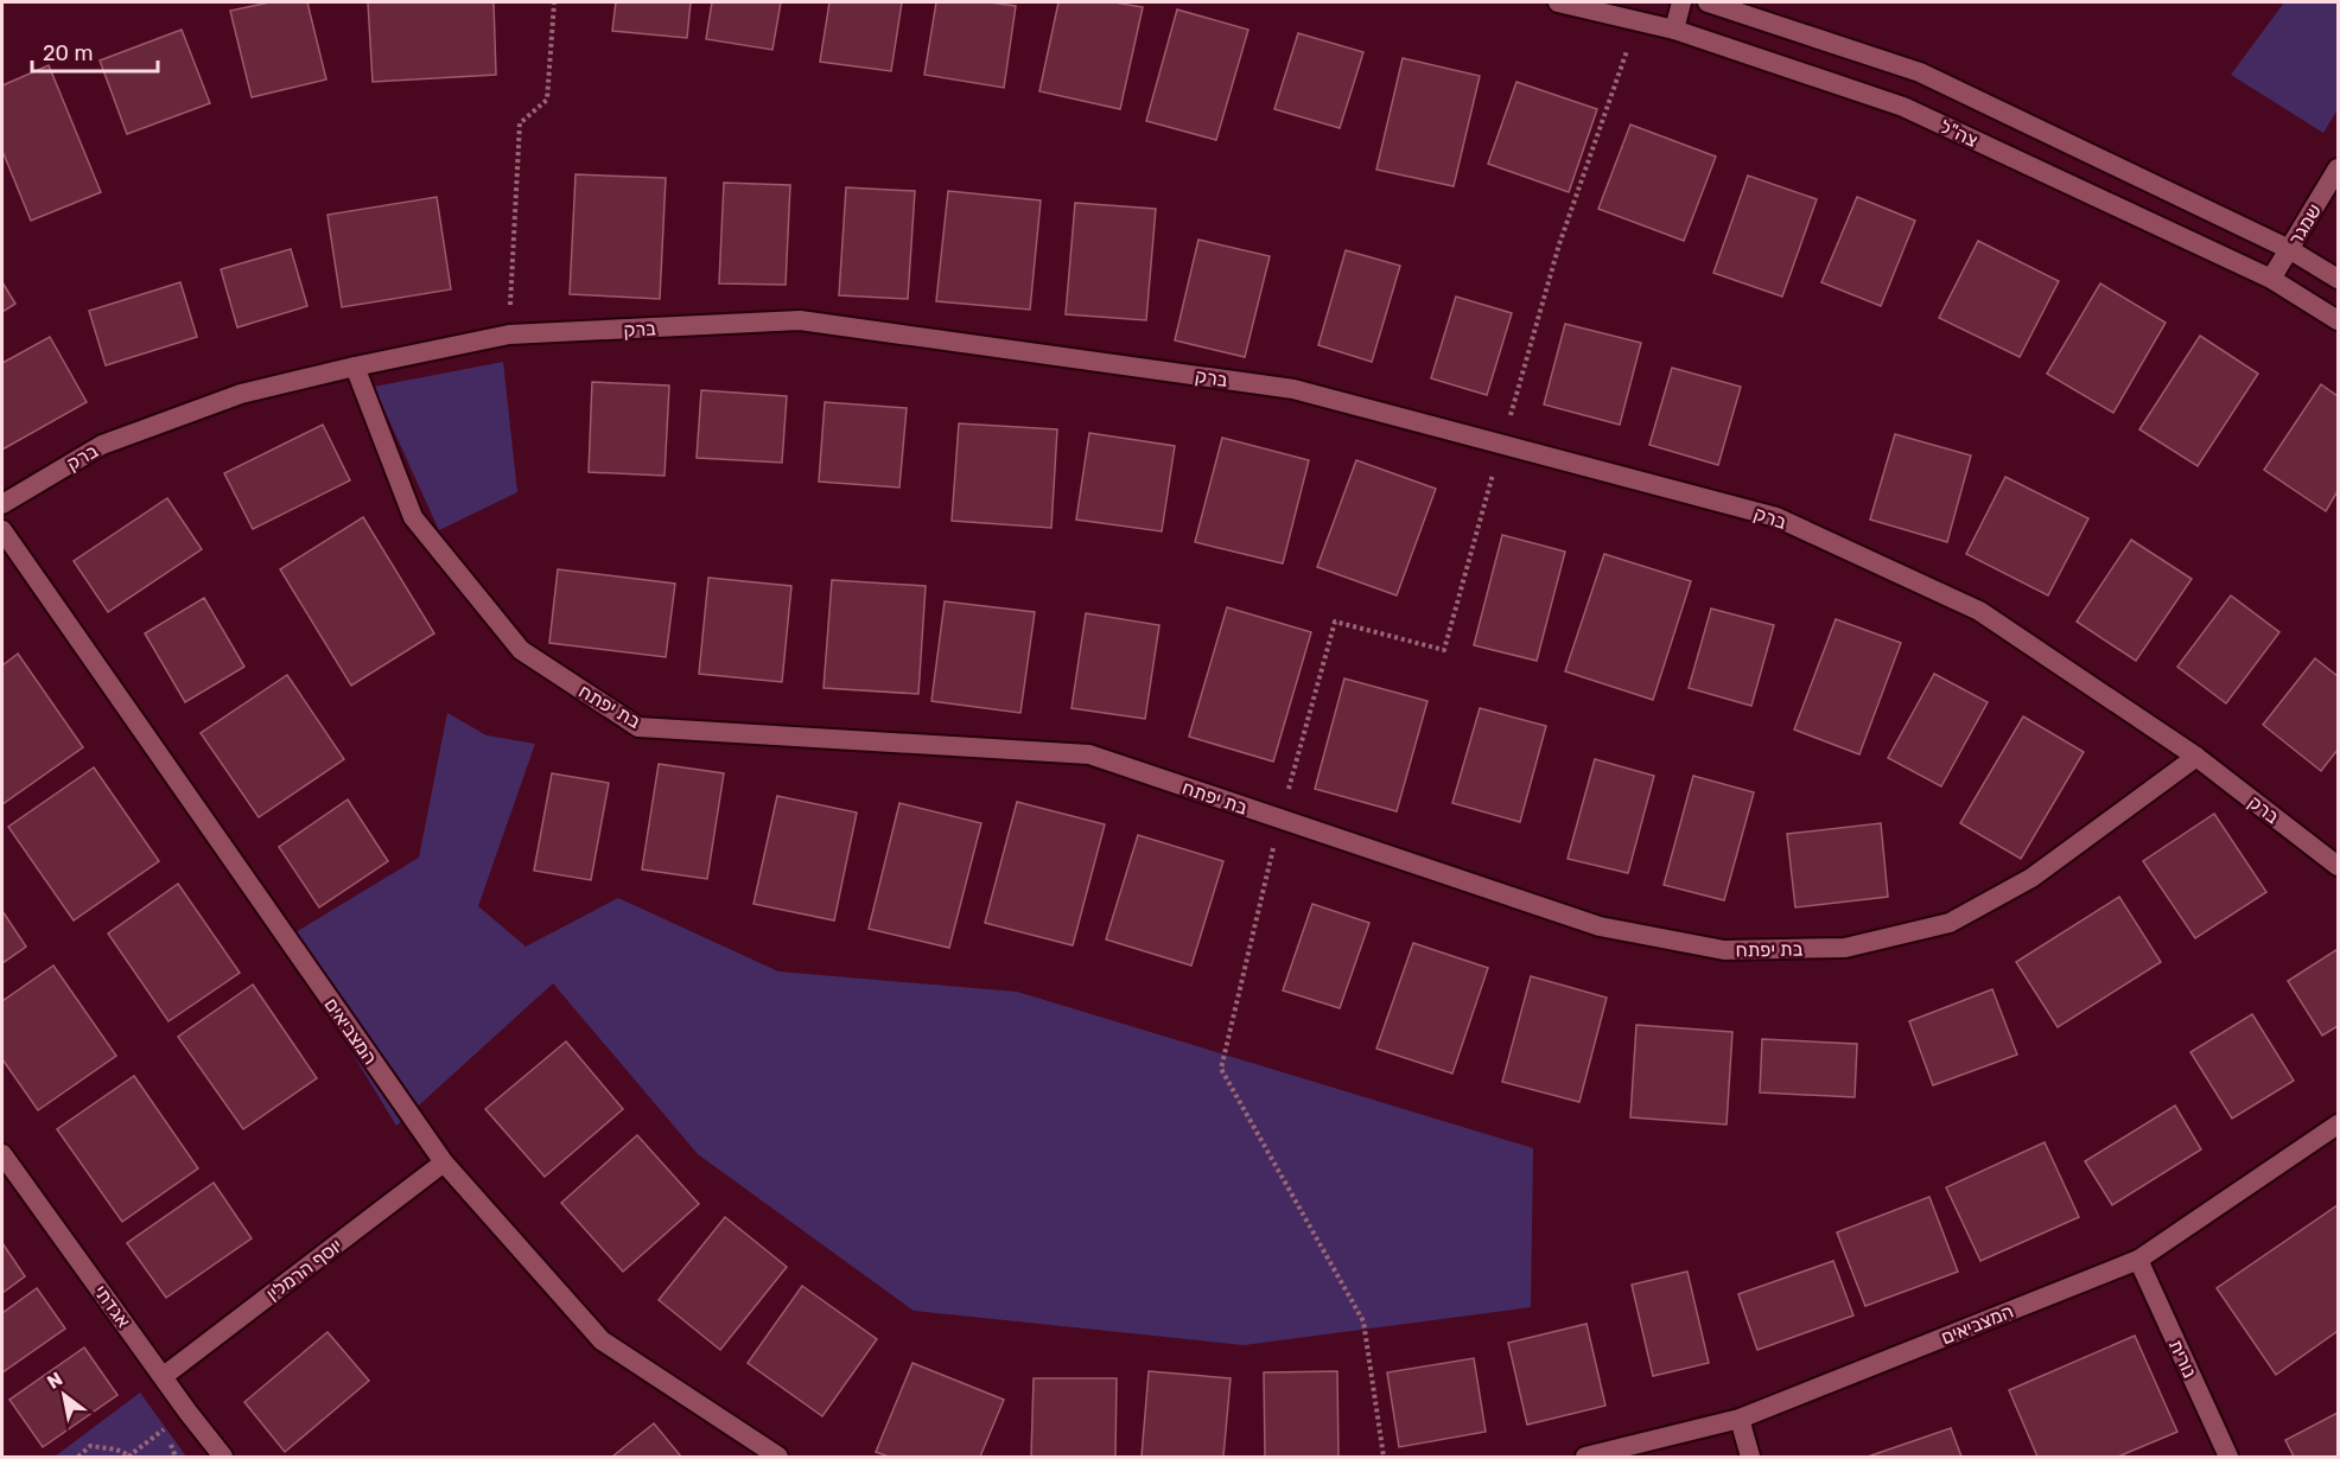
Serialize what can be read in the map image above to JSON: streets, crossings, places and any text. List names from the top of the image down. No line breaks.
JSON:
{"streets":{"street":["צה\"ל","שמגר","ברק","בת יפתח","המצביאים","יוסף הרמלין","אגדתי","נורית"]},"crossings":[["צה\"ל","שמגר"],["ברק","בת יפתח"],["המצביאים","יוסף הרמלין"],["המצביאים","נורית"],["יוסף הרמלין","אגדתי"]],"scale_bar":"20 m","north":"top left"}
